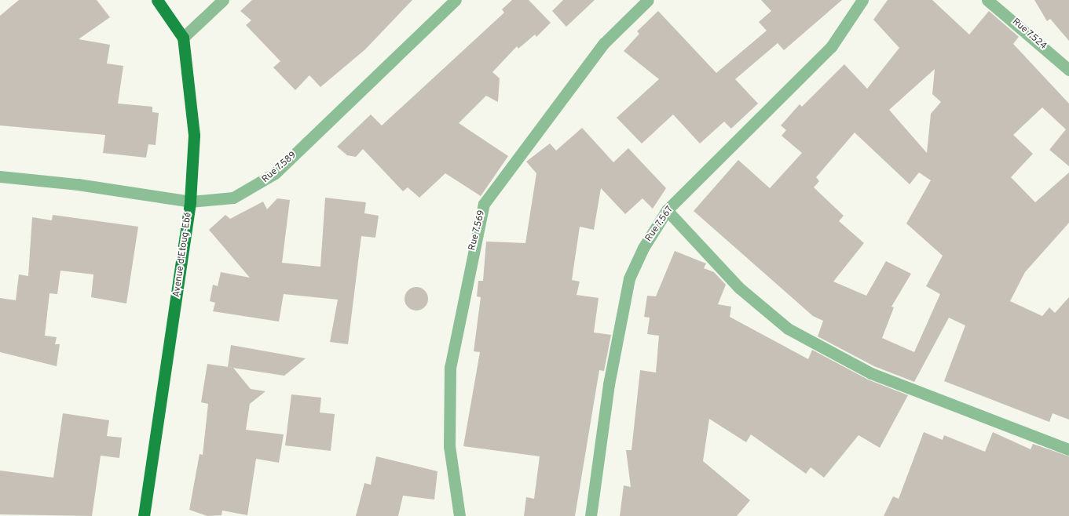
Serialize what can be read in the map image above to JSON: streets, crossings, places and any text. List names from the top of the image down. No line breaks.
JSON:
{"streets":{"main road":["Avenue d'Etoug-Ebé"],"street":["Rue 7.524","Rue 7.589","Rue 7.567","Rue 7.569"]},"crossings":[["Rue 7.589","Avenue d'Etoug-Ebé"]]}
